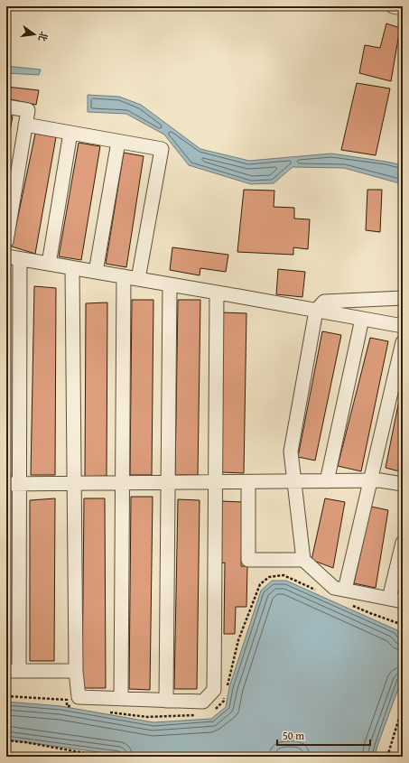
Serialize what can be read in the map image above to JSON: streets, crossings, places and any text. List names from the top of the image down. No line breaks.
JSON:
{"scale_bar":"50 m","north":"right"}
